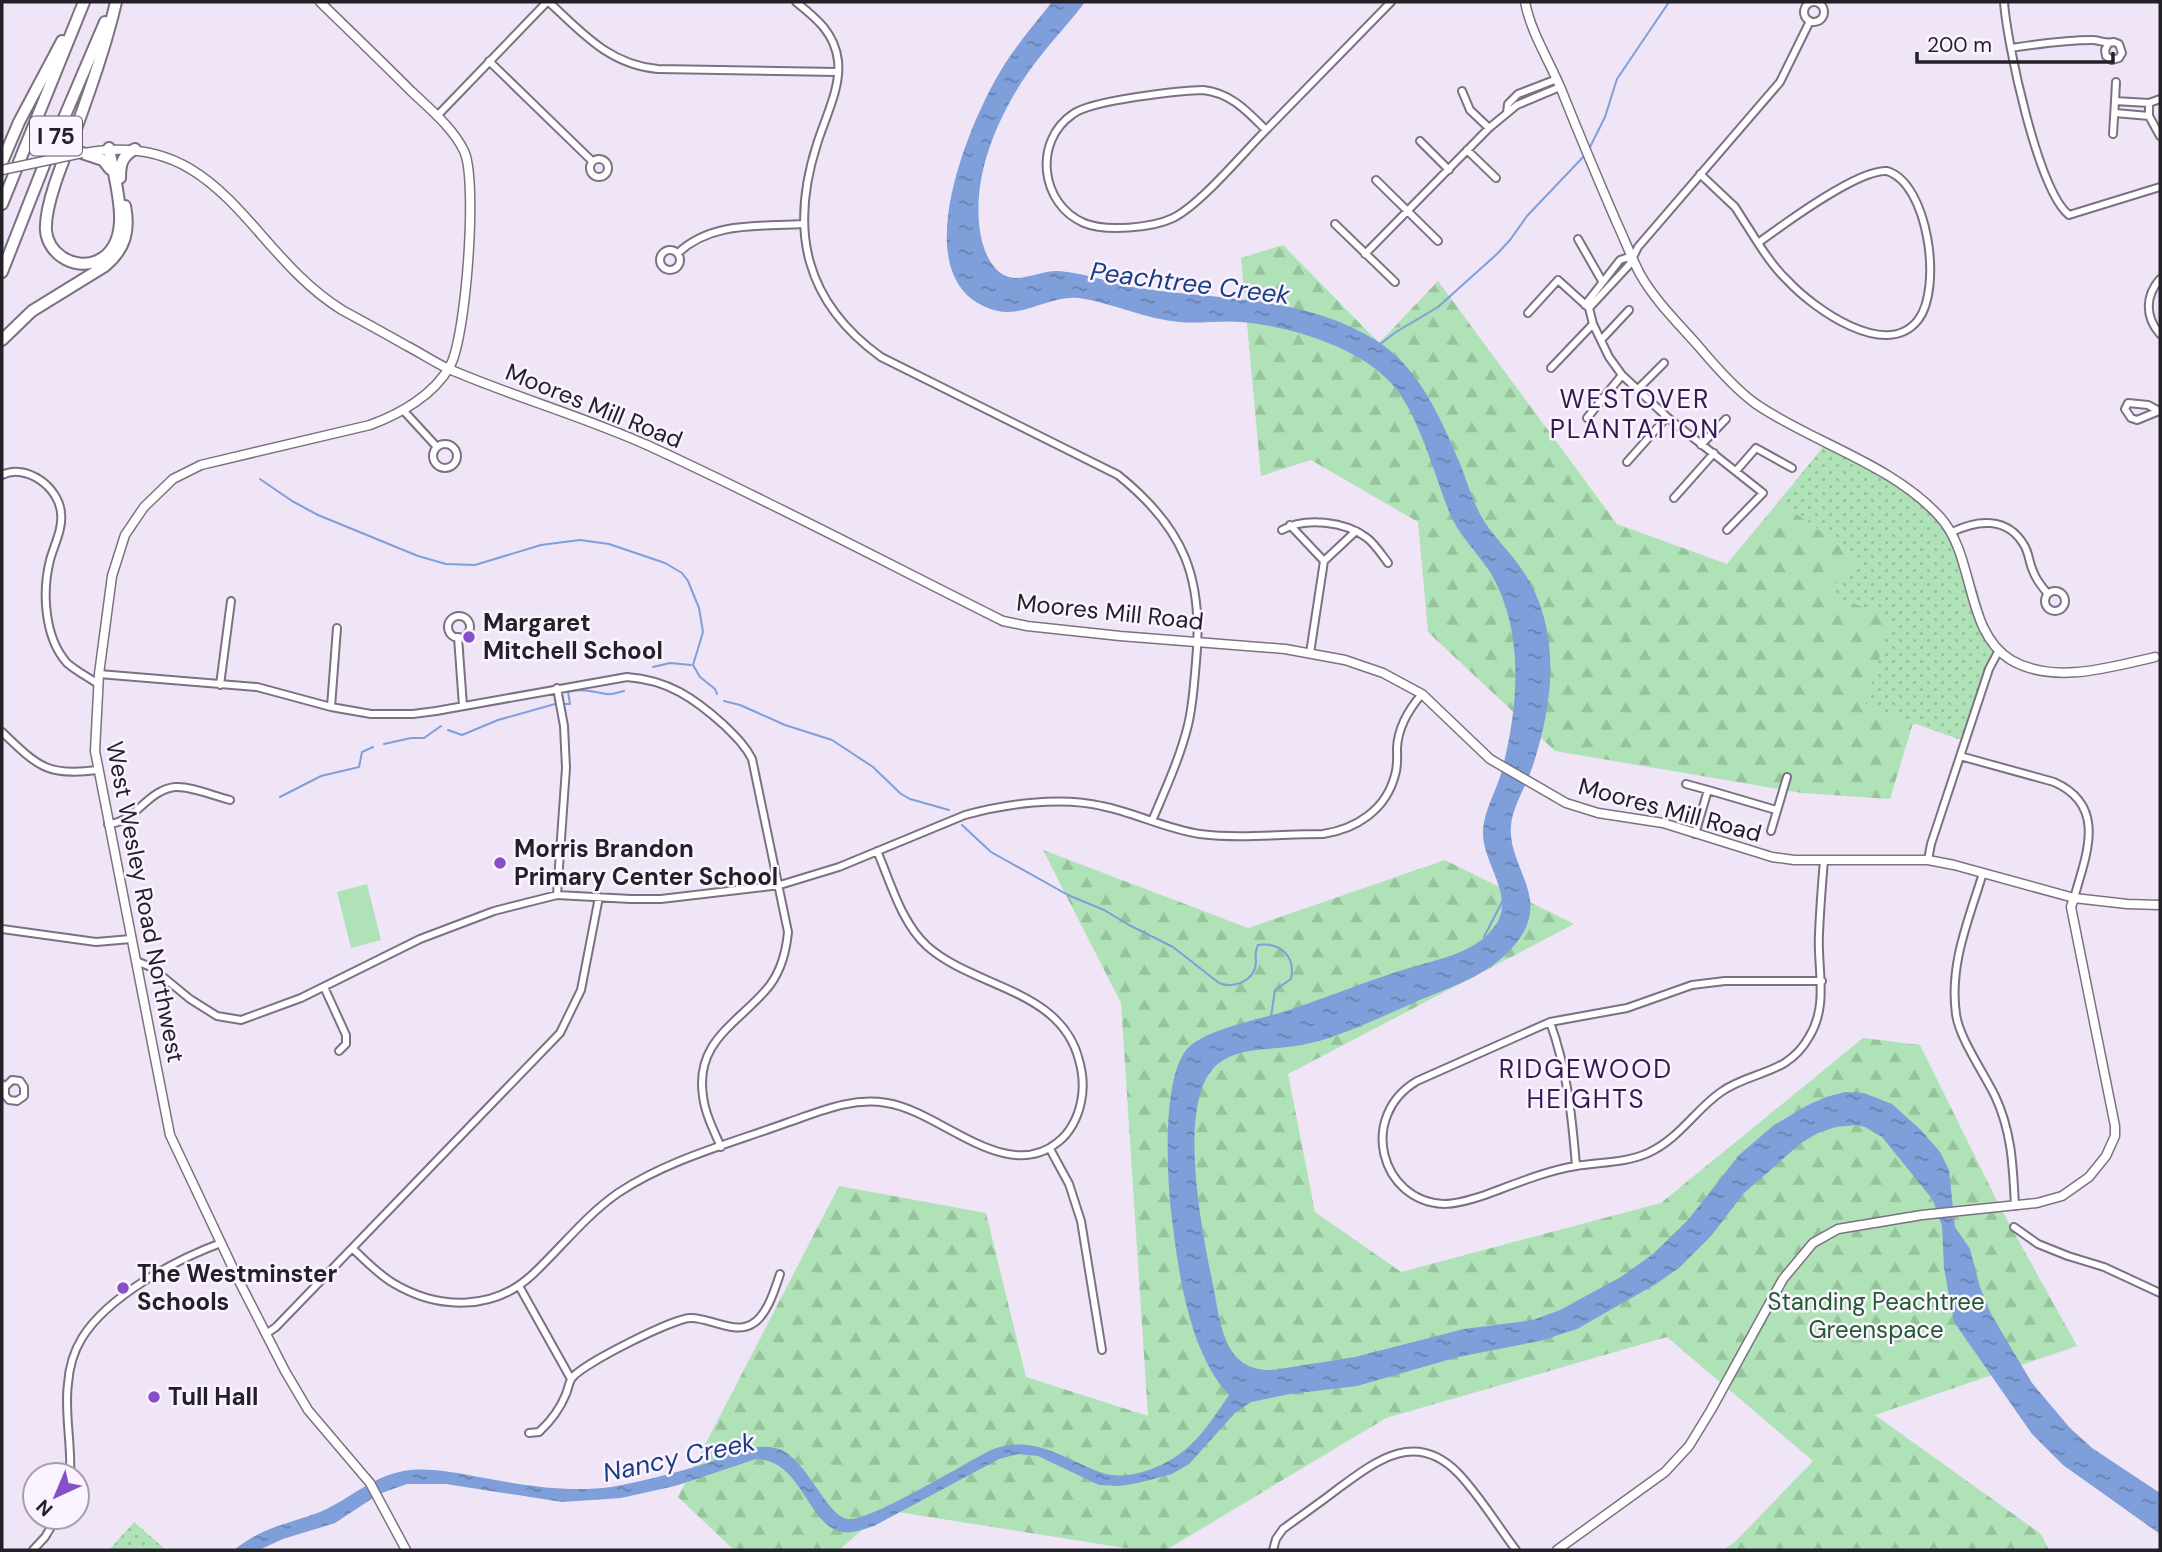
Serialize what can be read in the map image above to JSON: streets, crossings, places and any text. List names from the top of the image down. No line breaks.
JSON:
{"streets":{"highway":["I 75"],"street":["Moores Mill Road","West Wesley Road Northwest"]},"crossings":[["Moores Mill Road","West Wesley Road Northwest"]],"districts":["WESTOVER PLANTATION","RIDGEWOOD HEIGHTS"],"water":["Peachtree Creek","Nancy Creek"],"parks":["Standing Peachtree Greenspace"],"places":["Margaret Mitchell School","Morris Brandon Primary Center School","The Westminster Schools","Tull Hall"],"scale_bar":"200 m","north":"bottom left"}
